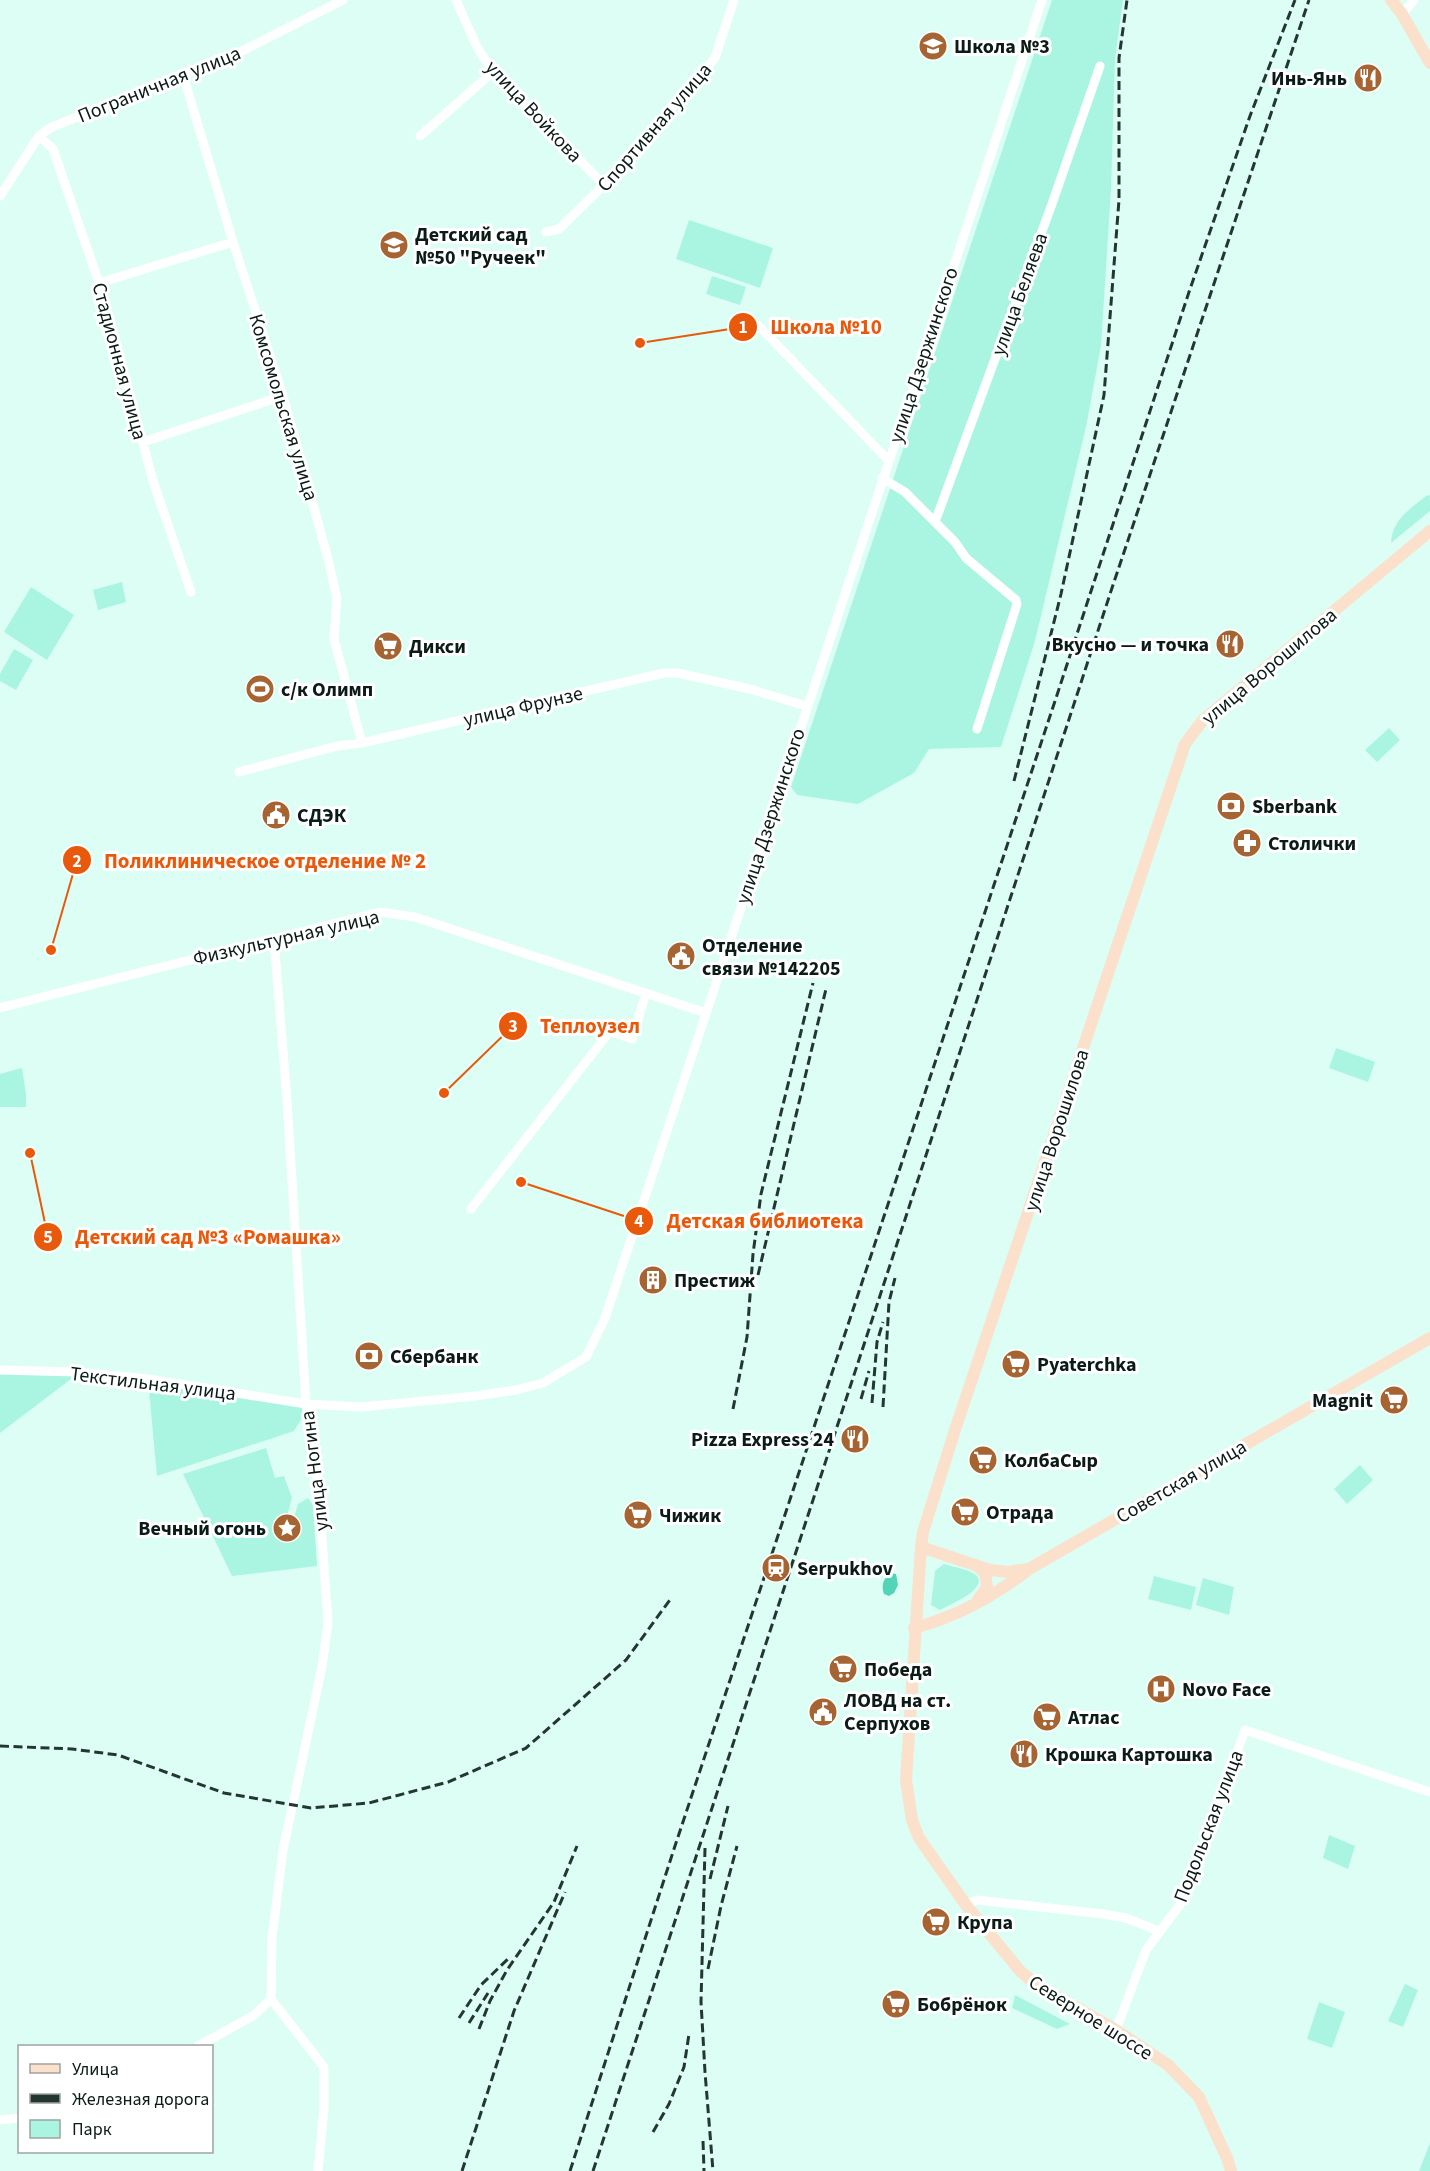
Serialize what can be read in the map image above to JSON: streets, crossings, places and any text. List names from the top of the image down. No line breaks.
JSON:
{"streets":{"main road":["улица Ворошилова","Советская улица","Северное шоссе"],"street":["Пограничная улица","улица Войкова","Спортивная улица","улица Беляева","улица Дзержинского","Стадионная улица","Комсомольская улица","улица Фрунзе","Физкультурная улица","Текстильная улица","улица Ногина","Подольская улица"]},"crossings":[["Пограничная улица","Стадионная улица"],["Пограничная улица","Комсомольская улица"],["улица Войкова","Спортивная улица"],["улица Дзержинского","улица Фрунзе"],["улица Дзержинского","Физкультурная улица"],["улица Дзержинского","Текстильная улица"],["улица Дзержинского","улица Ногина"],["Комсомольская улица","улица Фрунзе"],["улица Ворошилова","Советская улица"],["улица Ворошилова","Северное шоссе"],["Физкультурная улица","улица Ногина"],["Текстильная улица","улица Ногина"],["Подольская улица","Северное шоссе"]],"places":{"school or university":["Школа №3","Детский сад №50 \"Ручеек\""],"restaurant":["Инь-Янь","Вкусно — и точка","Pizza Express 24","Крошка Картошка"],"other":["Школа №10","Поликлиническое отделение № 2","Теплоузел","Детский сад №3 «Ромашка»","Детская библиотека"],"supermarket":["Дикси","Pyaterchka","Magnit","КолбаСыр","Отрада","Чижик","Победа","Атлас","Крупа","Бобрёнок"],"sports":["с/к Олимп"],"bank":["Sberbank","Сбербанк"],"public building":["СДЭК","Отделение связи №142205","ЛОВД на ст. Серпухов"],"pharmacy":["Столички"],"building":["Престиж"],"place":["Вечный огонь"],"station":["Serpukhov"],"hospital":["Novo Face"]},"legend":["Улица","Железная дорога","Парк"]}
